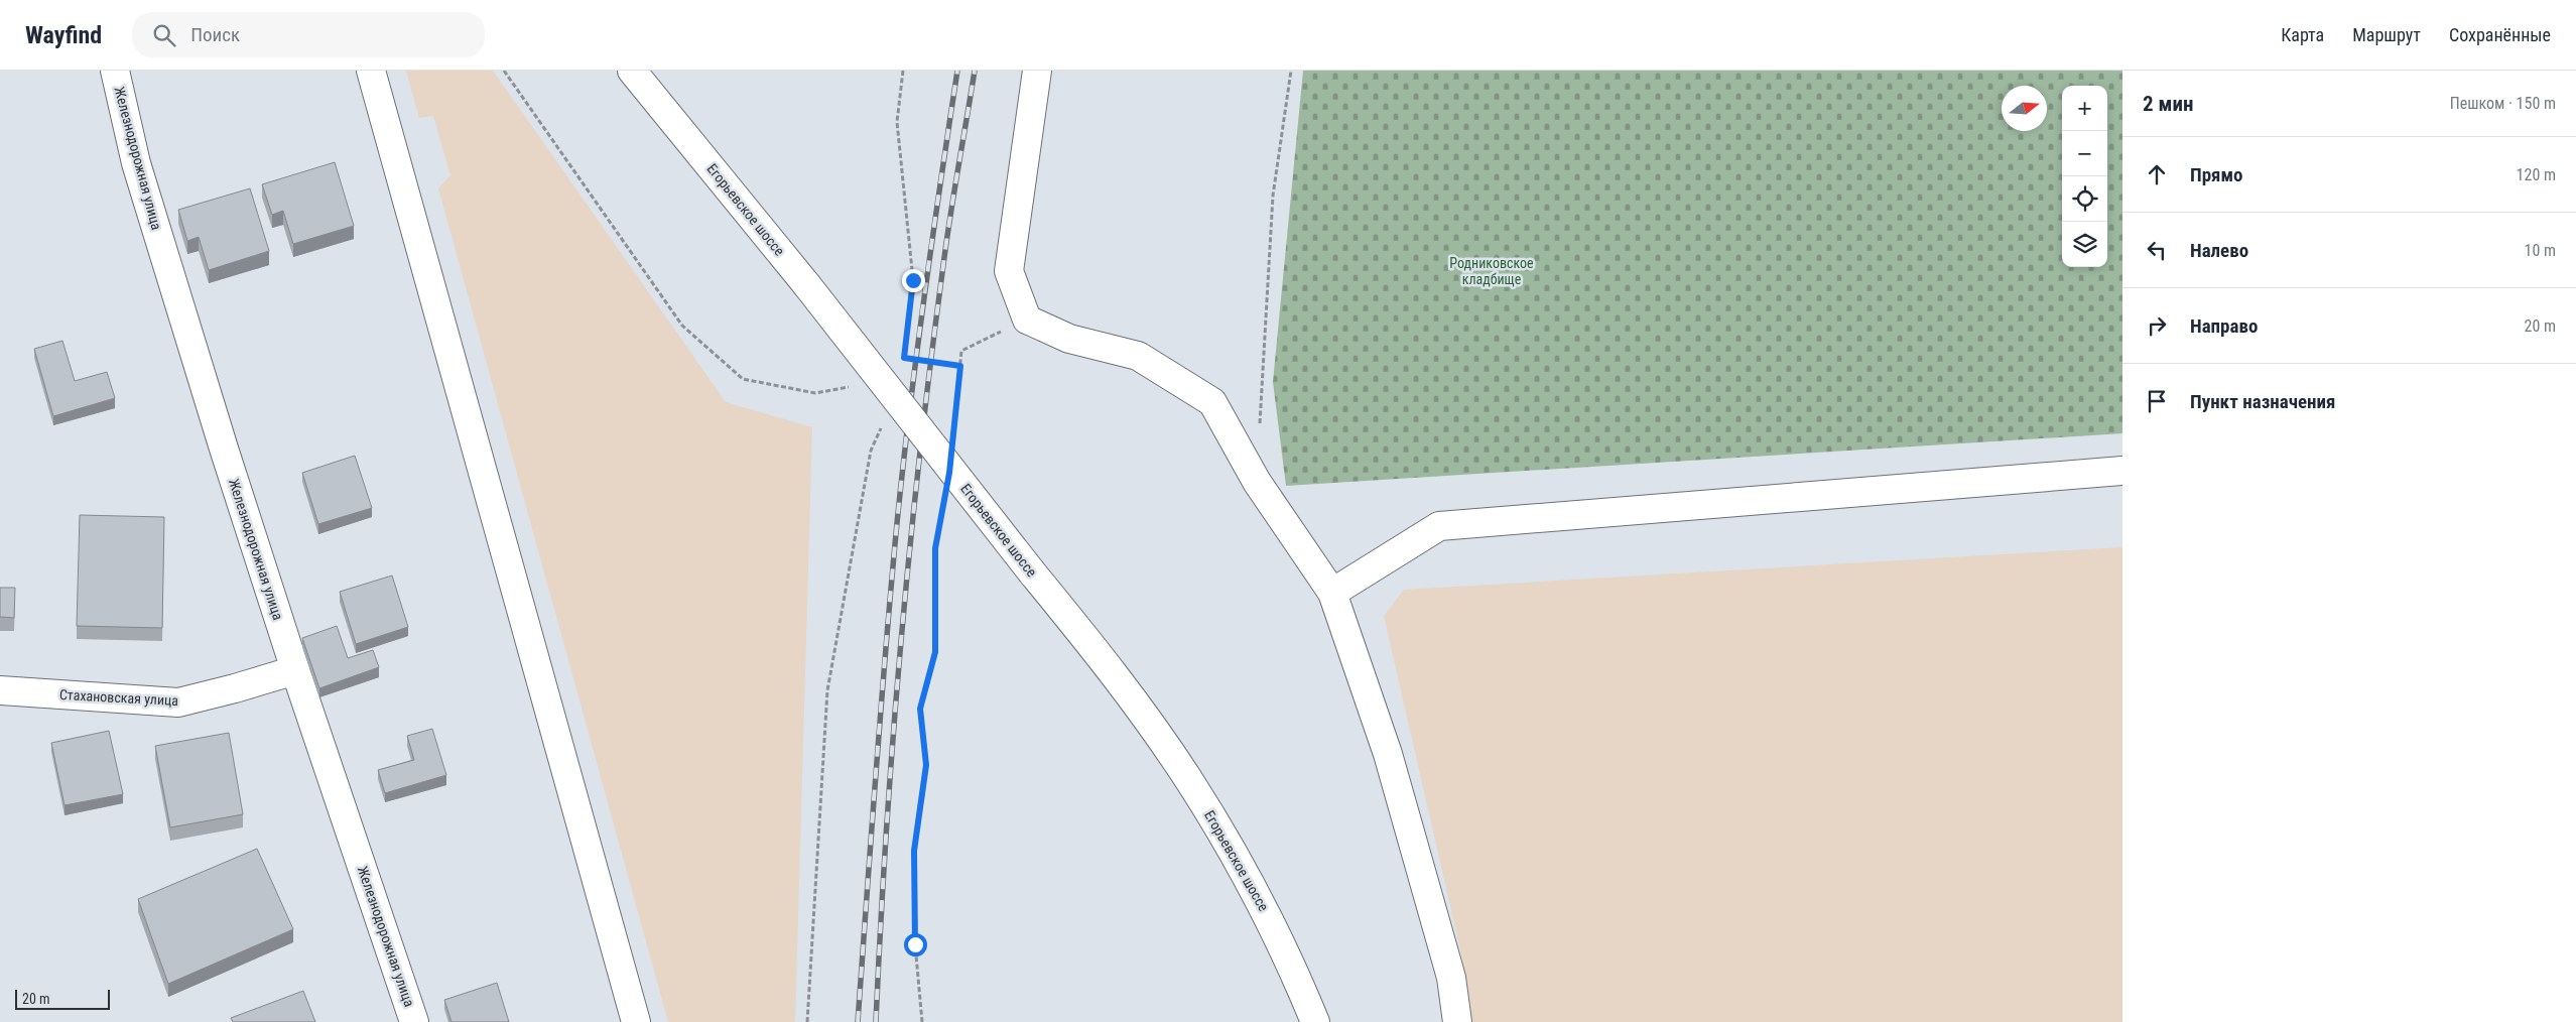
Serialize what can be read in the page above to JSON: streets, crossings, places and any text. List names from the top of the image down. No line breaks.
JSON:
{"streets":{"street":["Железнодорожная улица","Егорьевское шоссе","Стахановская улица"]},"crossings":[["Железнодорожная улица","Стахановская улица"]],"parks":["Родниковское кладбище"],"scale_bar":"20 m","north":"right","page":{"header":"Wayfind","search":"Поиск","nav":["Карта","Маршрут","Сохранённые"],"heading":["2 мин","Пешком · 150 m"],"map_buttons":["+","−"],"list":[["Прямо","120 m"],["Налево","10 m"],["Направо","20 m"],"Пункт назначения"],"scale":"20 m"}}
